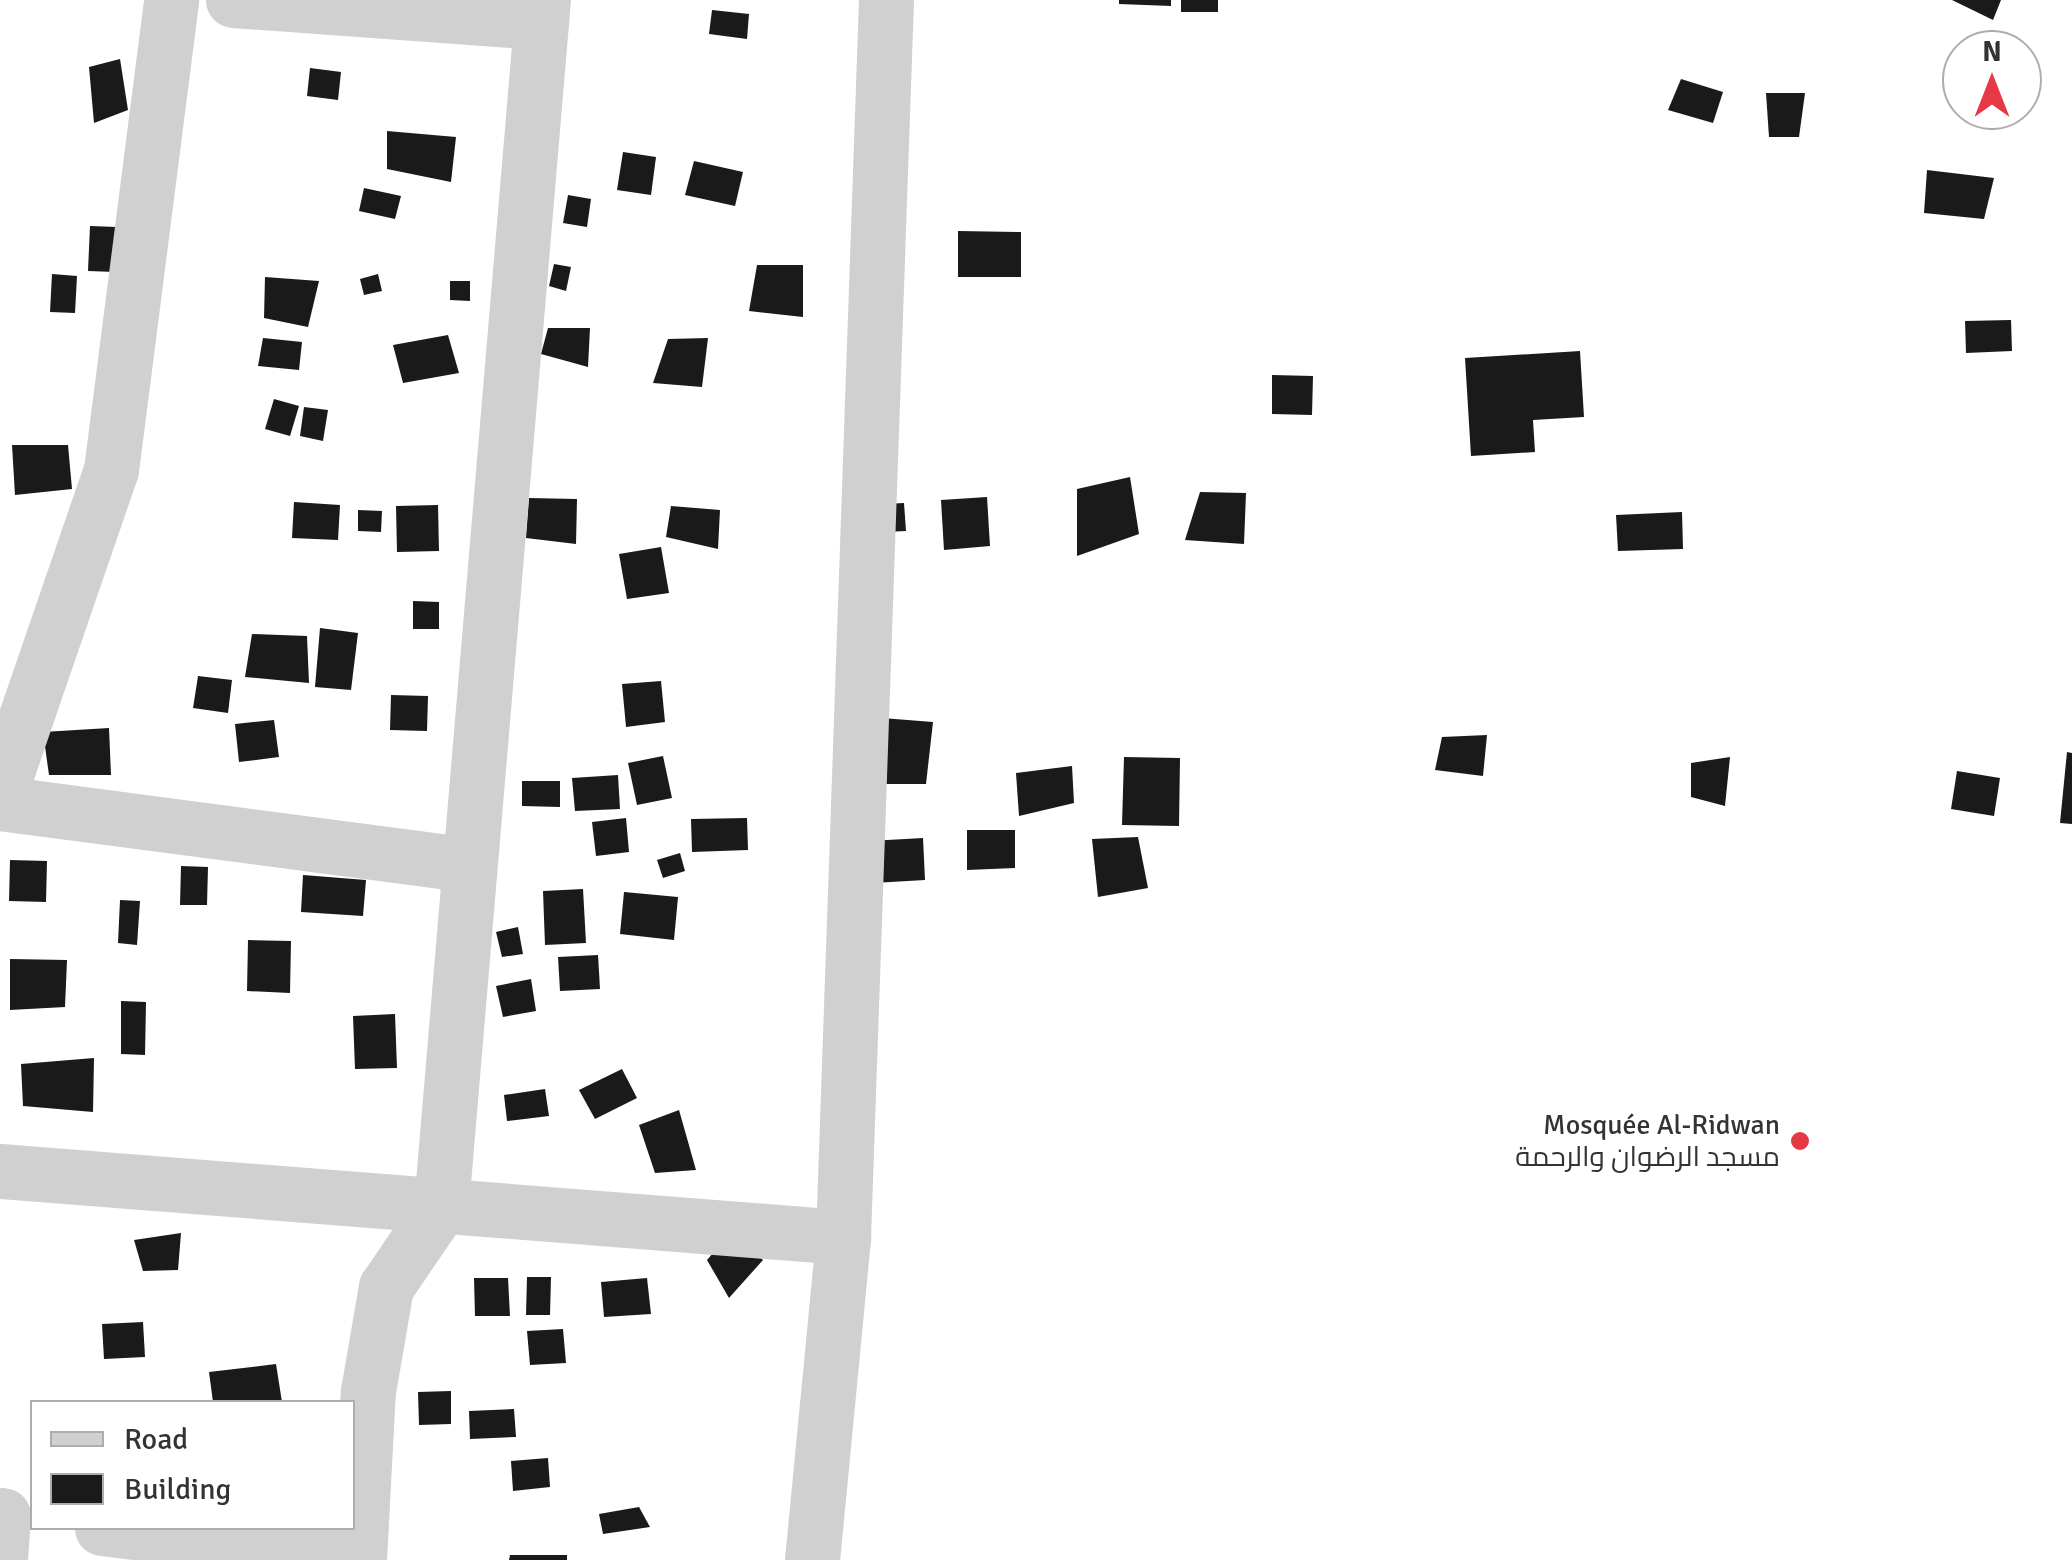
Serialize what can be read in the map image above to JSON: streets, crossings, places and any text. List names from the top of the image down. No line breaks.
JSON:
{"places":["Mosquée Al-Ridwan مسجد الرضوان والرحمة"],"legend":["Road","Building"],"north":"top"}
